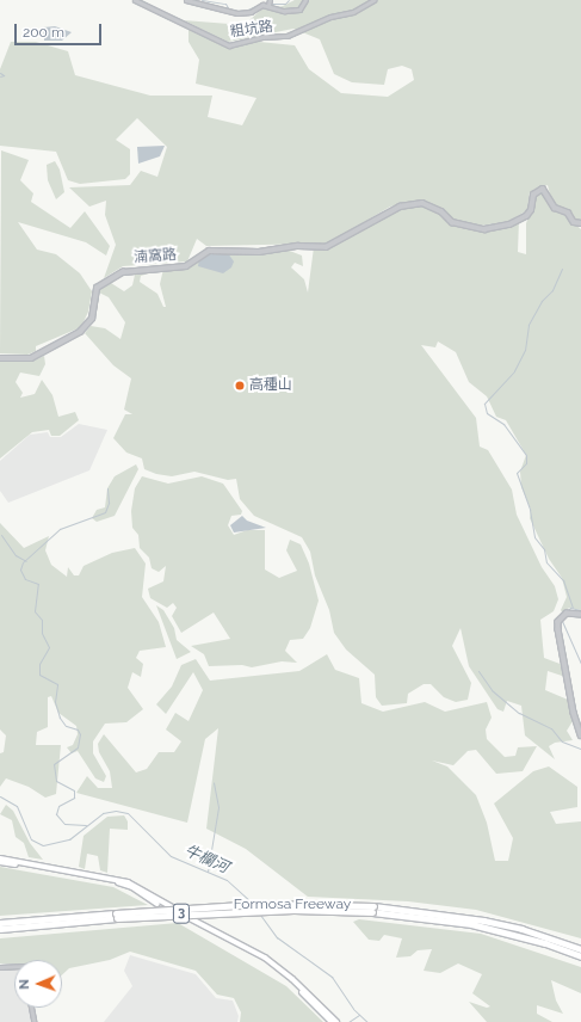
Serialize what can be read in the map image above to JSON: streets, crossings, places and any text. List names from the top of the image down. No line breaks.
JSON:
{"streets":{"highway":["Formosa Freeway","3"],"street":["粗坑路","湳窩路"]},"water":["牛欄河"],"places":["高種山"],"scale_bar":"200 m","north":"left"}
